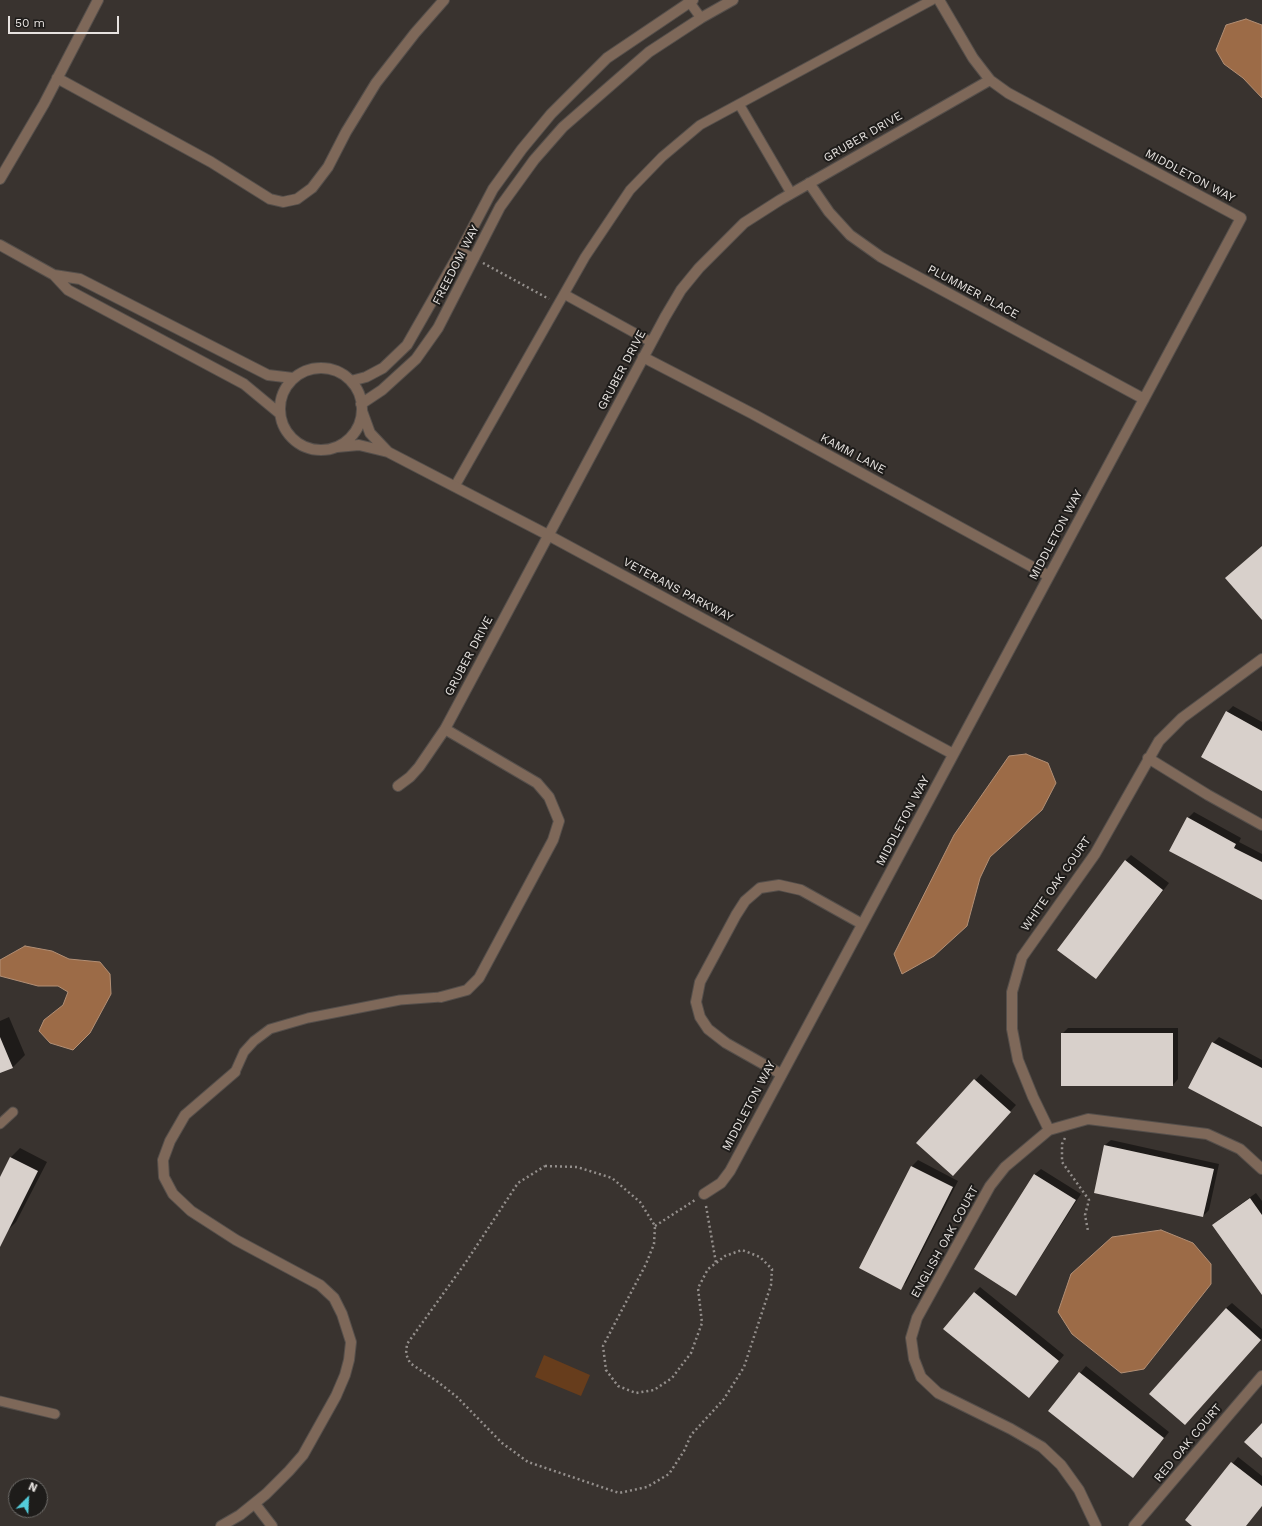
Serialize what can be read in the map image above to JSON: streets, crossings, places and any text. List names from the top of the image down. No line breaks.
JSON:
{"streets":{"street":["GRUBER DRIVE","MIDDLETON WAY","FREEDOM WAY","PLUMMER PLACE","KAMM LANE","VETERANS PARKWAY","WHITE OAK COURT","ENGLISH OAK COURT","RED OAK COURT"]},"crossings":[["GRUBER DRIVE","MIDDLETON WAY"],["GRUBER DRIVE","PLUMMER PLACE"],["GRUBER DRIVE","KAMM LANE"],["GRUBER DRIVE","VETERANS PARKWAY"],["MIDDLETON WAY","PLUMMER PLACE"],["MIDDLETON WAY","KAMM LANE"],["MIDDLETON WAY","VETERANS PARKWAY"],["FREEDOM WAY","VETERANS PARKWAY"],["WHITE OAK COURT","ENGLISH OAK COURT"]],"scale_bar":"50 m","north":"top right"}
